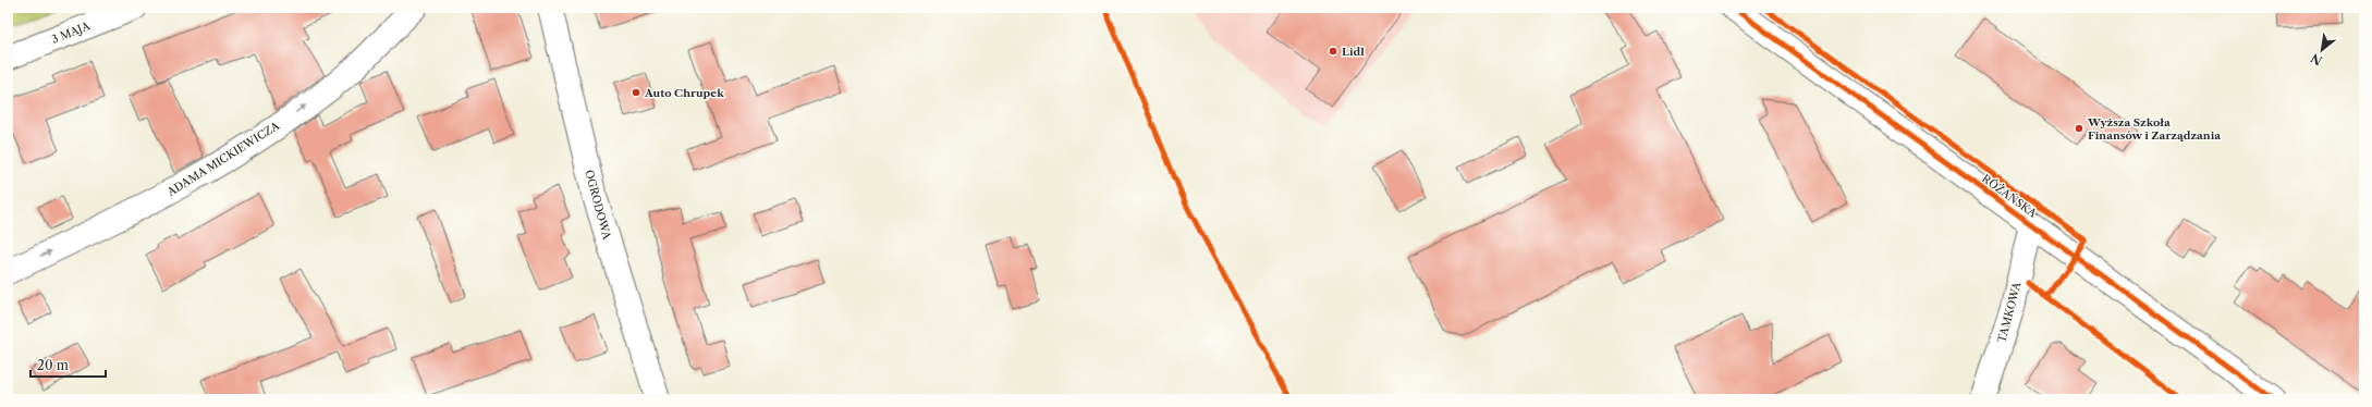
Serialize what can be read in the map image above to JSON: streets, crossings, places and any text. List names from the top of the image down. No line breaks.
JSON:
{"streets":{"street":["3 MAJA","ADAMA MICKIEWICZA","RÓŻAŃSKA","OGRODOWA","TAMKOWA"]},"crossings":[["RÓŻAŃSKA","TAMKOWA"]],"one_way":["ADAMA MICKIEWICZA"],"places":["Lidl","Auto Chrupek","Wyższa Szkoła Finansów i Zarządzania"],"scale_bar":"20 m","north":"bottom left"}
